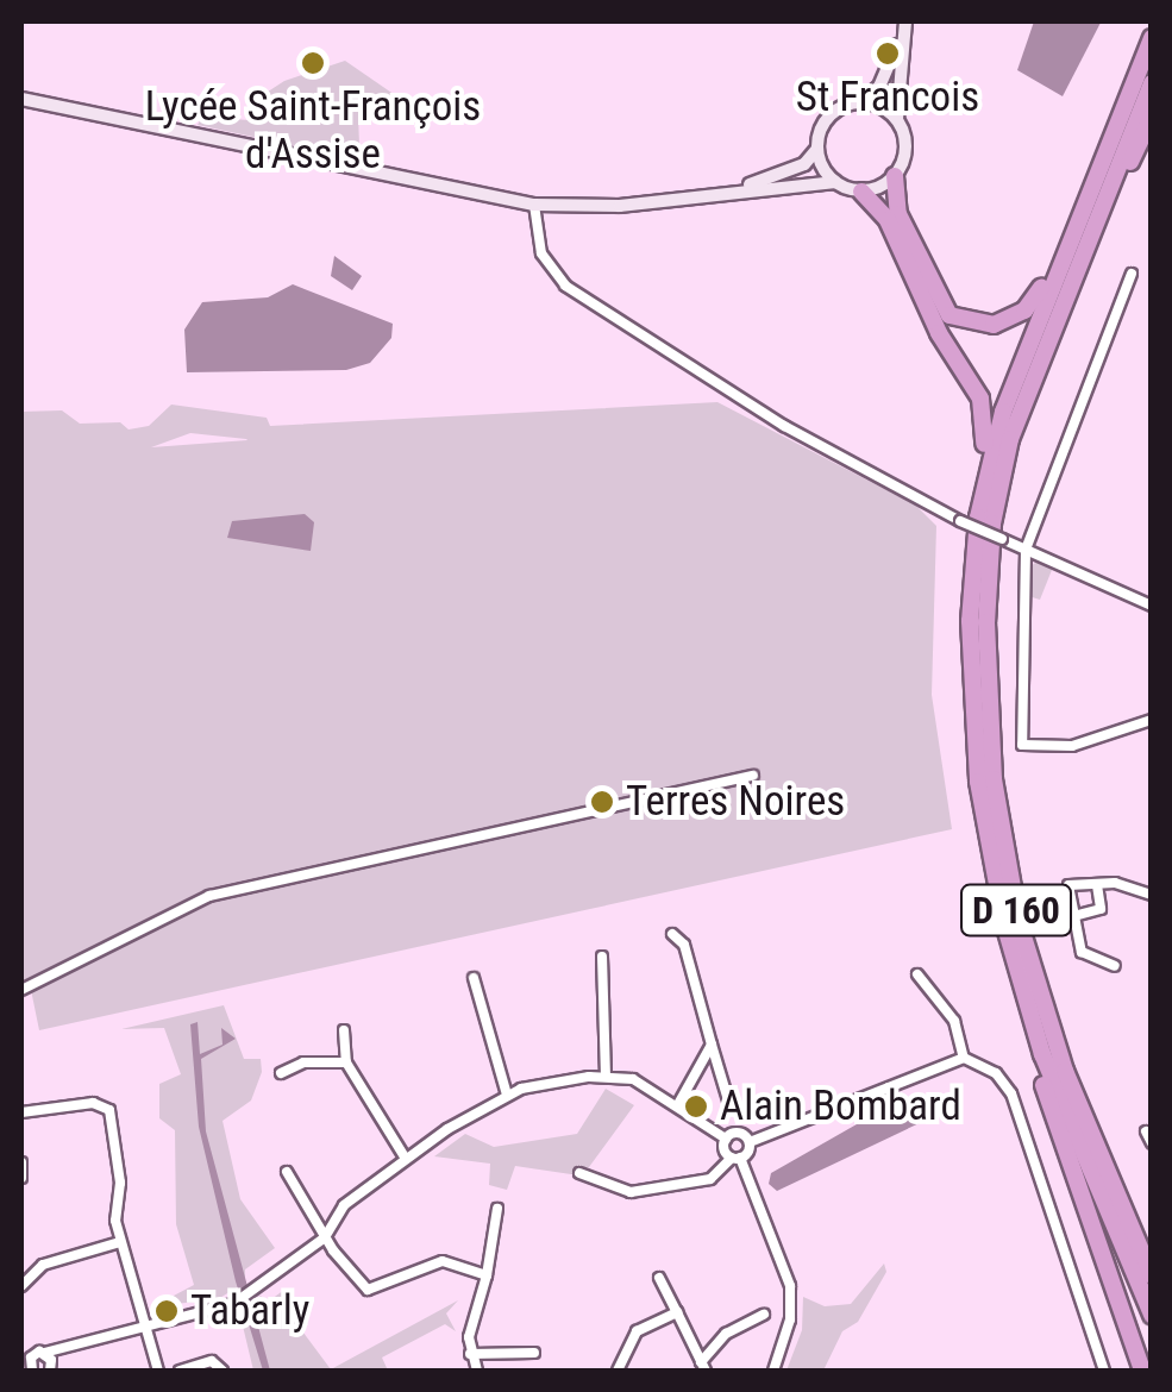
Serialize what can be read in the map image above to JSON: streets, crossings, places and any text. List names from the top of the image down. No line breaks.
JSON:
{"streets":{"highway":["D 160"]},"places":["St Francois","Lycée Saint-François d'Assise","Terres Noires","Alain Bombard","Tabarly"]}
